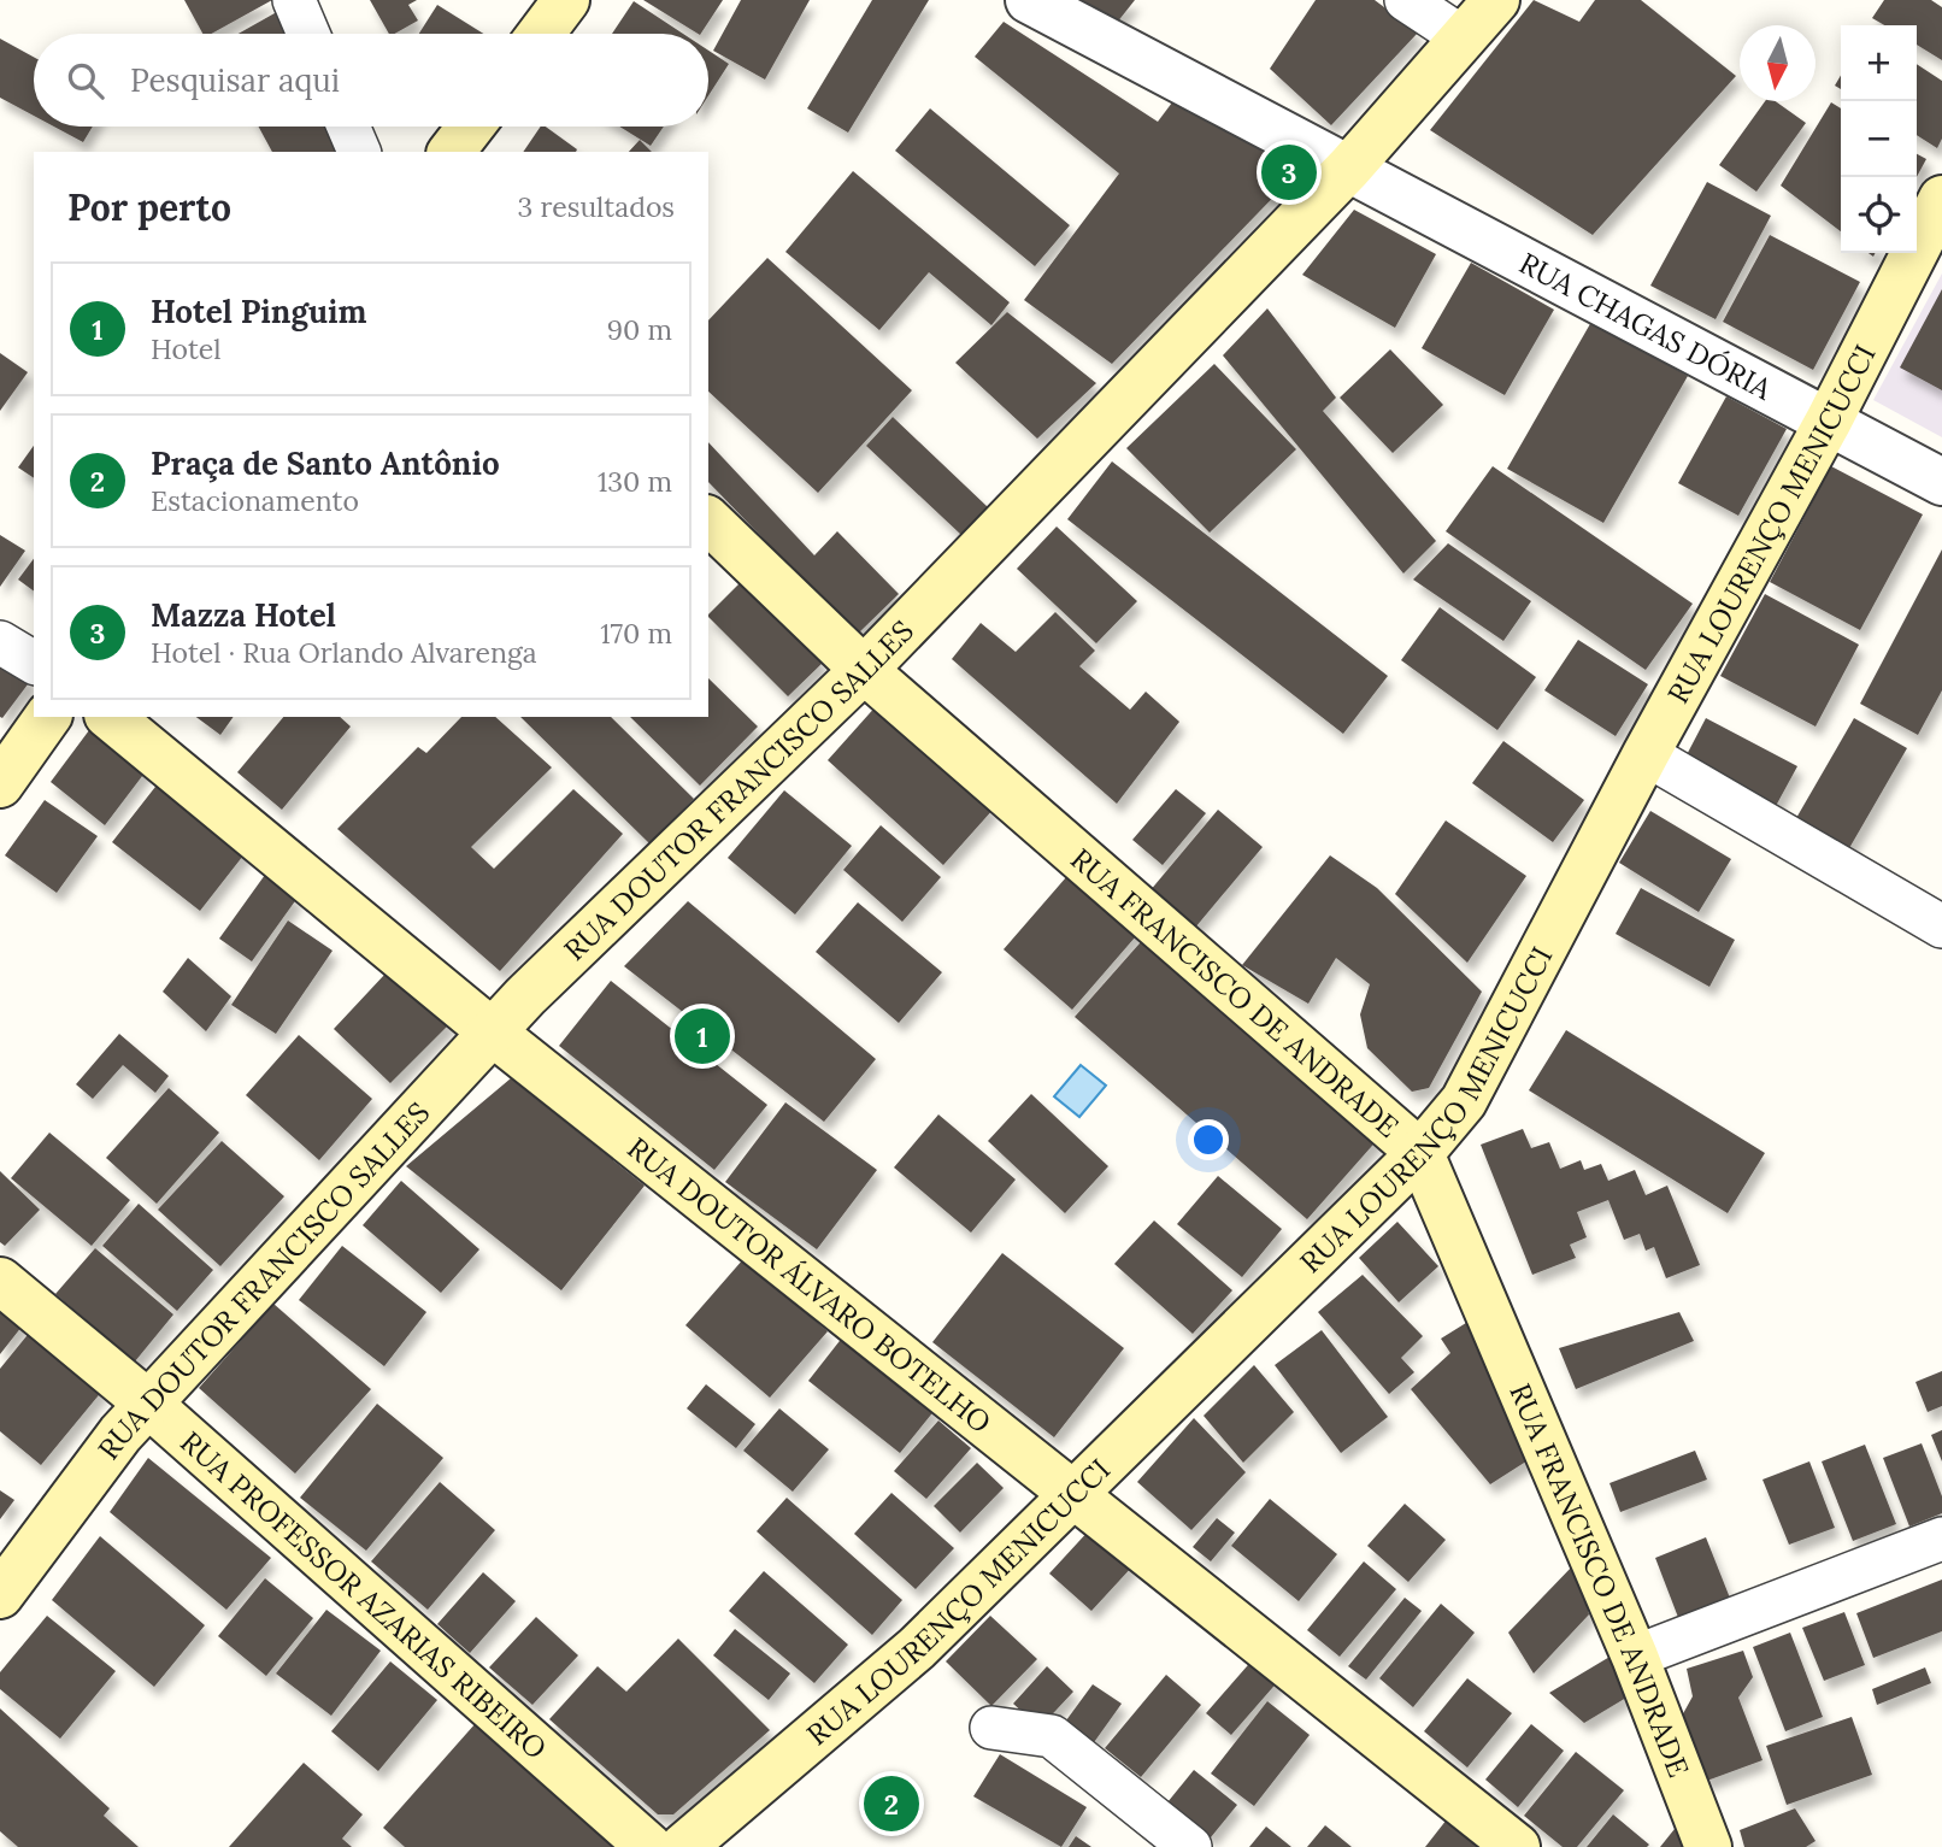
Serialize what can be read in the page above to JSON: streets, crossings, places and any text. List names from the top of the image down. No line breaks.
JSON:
{"streets":{"main road":["RUA LOURENÇO MENICUCCI","RUA DOUTOR FRANCISCO SALLES","RUA FRANCISCO DE ANDRADE","RUA DOUTOR ÁLVARO BOTELHO","RUA PROFESSOR AZARIAS RIBEIRO"],"street":["RUA CHAGAS DÓRIA"]},"crossings":[["RUA CHAGAS DÓRIA","RUA LOURENÇO MENICUCCI"],["RUA CHAGAS DÓRIA","RUA DOUTOR FRANCISCO SALLES"],["RUA LOURENÇO MENICUCCI","RUA FRANCISCO DE ANDRADE"],["RUA LOURENÇO MENICUCCI","RUA DOUTOR ÁLVARO BOTELHO"],["RUA DOUTOR FRANCISCO SALLES","RUA FRANCISCO DE ANDRADE"],["RUA DOUTOR FRANCISCO SALLES","RUA DOUTOR ÁLVARO BOTELHO"],["RUA DOUTOR FRANCISCO SALLES","RUA PROFESSOR AZARIAS RIBEIRO"]],"north":"bottom","page":{"map_buttons":["+","−"],"search":"Pesquisar aqui","pins":["3","1","2"],"heading":["Por perto","3 resultados"],"list":[{"mark":"1","name":"Hotel Pinguim","note":"Hotel","value":"90 m"},{"mark":"2","name":"Praça de Santo Antônio","note":"Estacionamento","value":"130 m"},{"mark":"3","name":"Mazza Hotel","note":"Hotel · Rua Orlando Alvarenga","value":"170 m"}]}}
